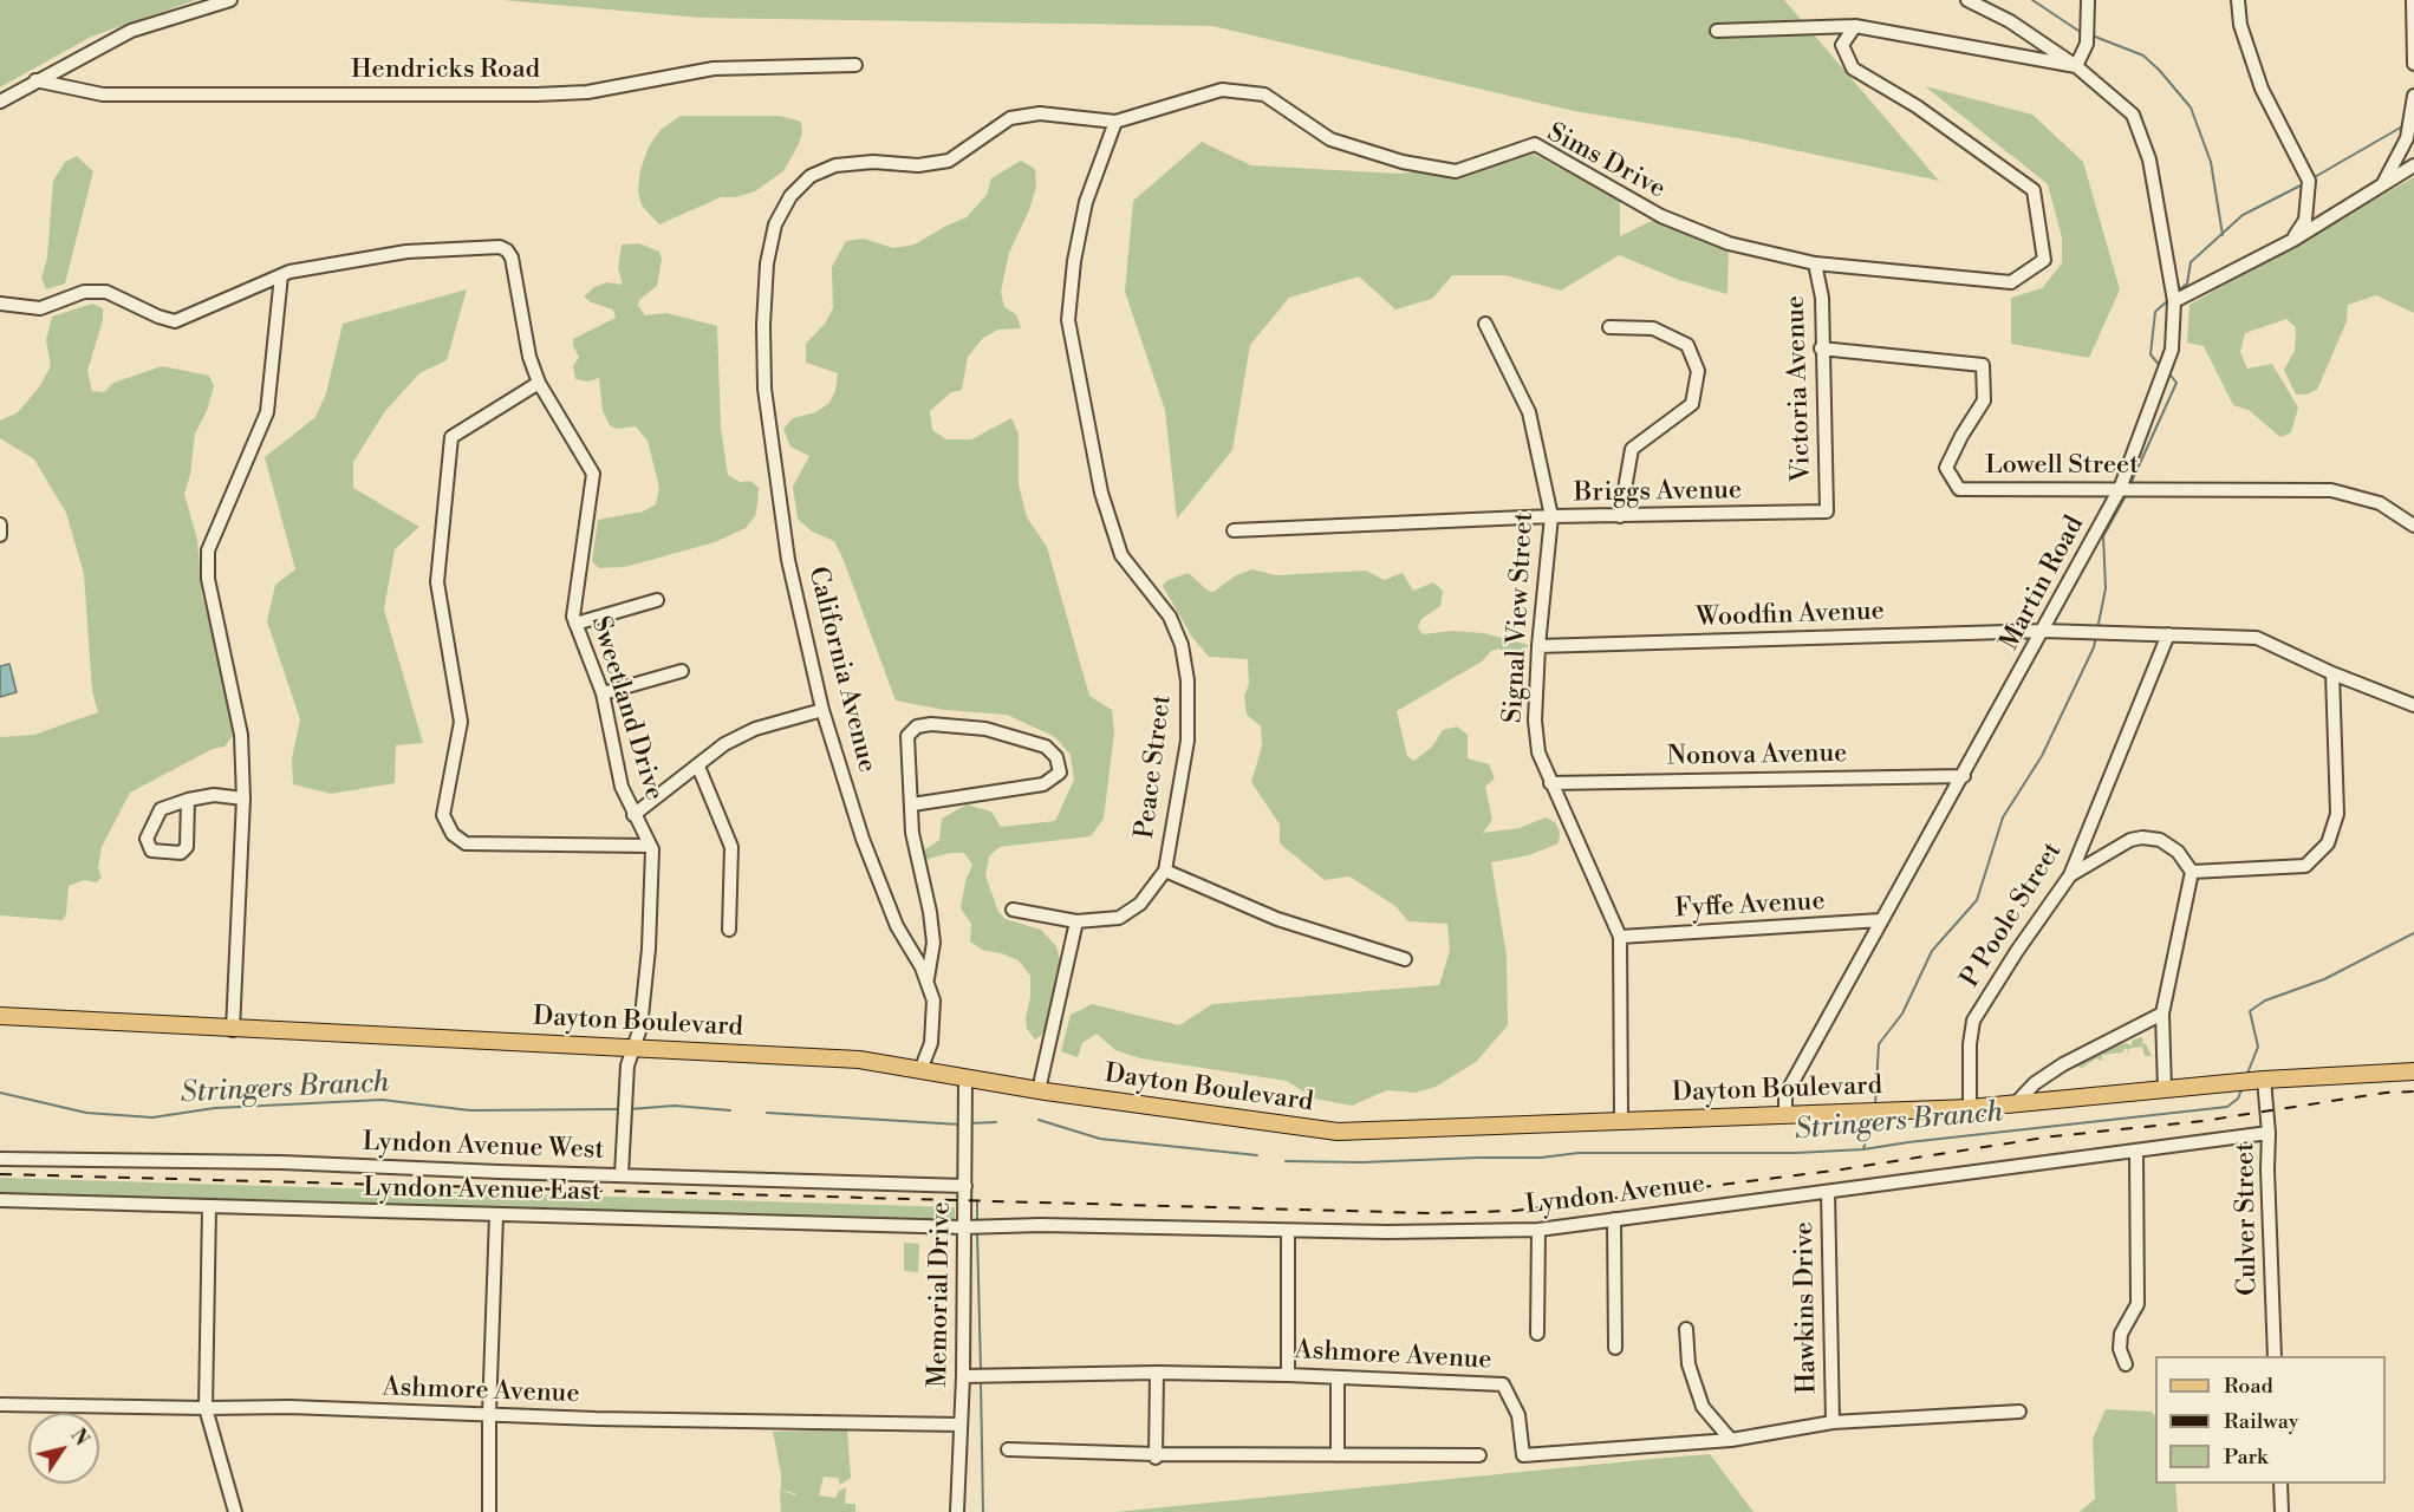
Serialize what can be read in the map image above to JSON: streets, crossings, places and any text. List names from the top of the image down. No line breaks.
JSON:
{"streets":{"main road":["Dayton Boulevard"],"street":["Hendricks Road","Sims Drive","Victoria Avenue","Lowell Street","Briggs Avenue","Martin Road","Woodfin Avenue","Signal View Street","California Avenue","Sweetland Drive","Nonova Avenue","Peace Street","Fyffe Avenue","P Poole Street","Lyndon Avenue West","Lyndon Avenue East","Lyndon Avenue","Culver Street","Memorial Drive","Hawkins Drive","Ashmore Avenue"]},"crossings":[["Sims Drive","Victoria Avenue"],["Sims Drive","California Avenue"],["Sims Drive","Peace Street"],["Victoria Avenue","Lowell Street"],["Victoria Avenue","Briggs Avenue"],["Lowell Street","Martin Road"],["Briggs Avenue","Signal View Street"],["Martin Road","Woodfin Avenue"],["Martin Road","Nonova Avenue"],["Martin Road","Fyffe Avenue"],["Martin Road","Dayton Boulevard"],["Woodfin Avenue","Signal View Street"],["Woodfin Avenue","P Poole Street"],["Signal View Street","Nonova Avenue"],["Signal View Street","Fyffe Avenue"],["Signal View Street","Dayton Boulevard"],["California Avenue","Dayton Boulevard"],["Sweetland Drive","Dayton Boulevard"],["Sweetland Drive","Lyndon Avenue West"],["P Poole Street","Dayton Boulevard"],["Dayton Boulevard","Culver Street"],["Dayton Boulevard","Memorial Drive"],["Lyndon Avenue West","Memorial Drive"],["Lyndon Avenue East","Lyndon Avenue"],["Lyndon Avenue East","Memorial Drive"],["Lyndon Avenue","Culver Street"],["Lyndon Avenue","Memorial Drive"],["Lyndon Avenue","Hawkins Drive"],["Memorial Drive","Ashmore Avenue"],["Hawkins Drive","Ashmore Avenue"]],"water":["Stringers Branch"],"legend":["Road","Railway","Park"],"north":"top right"}
